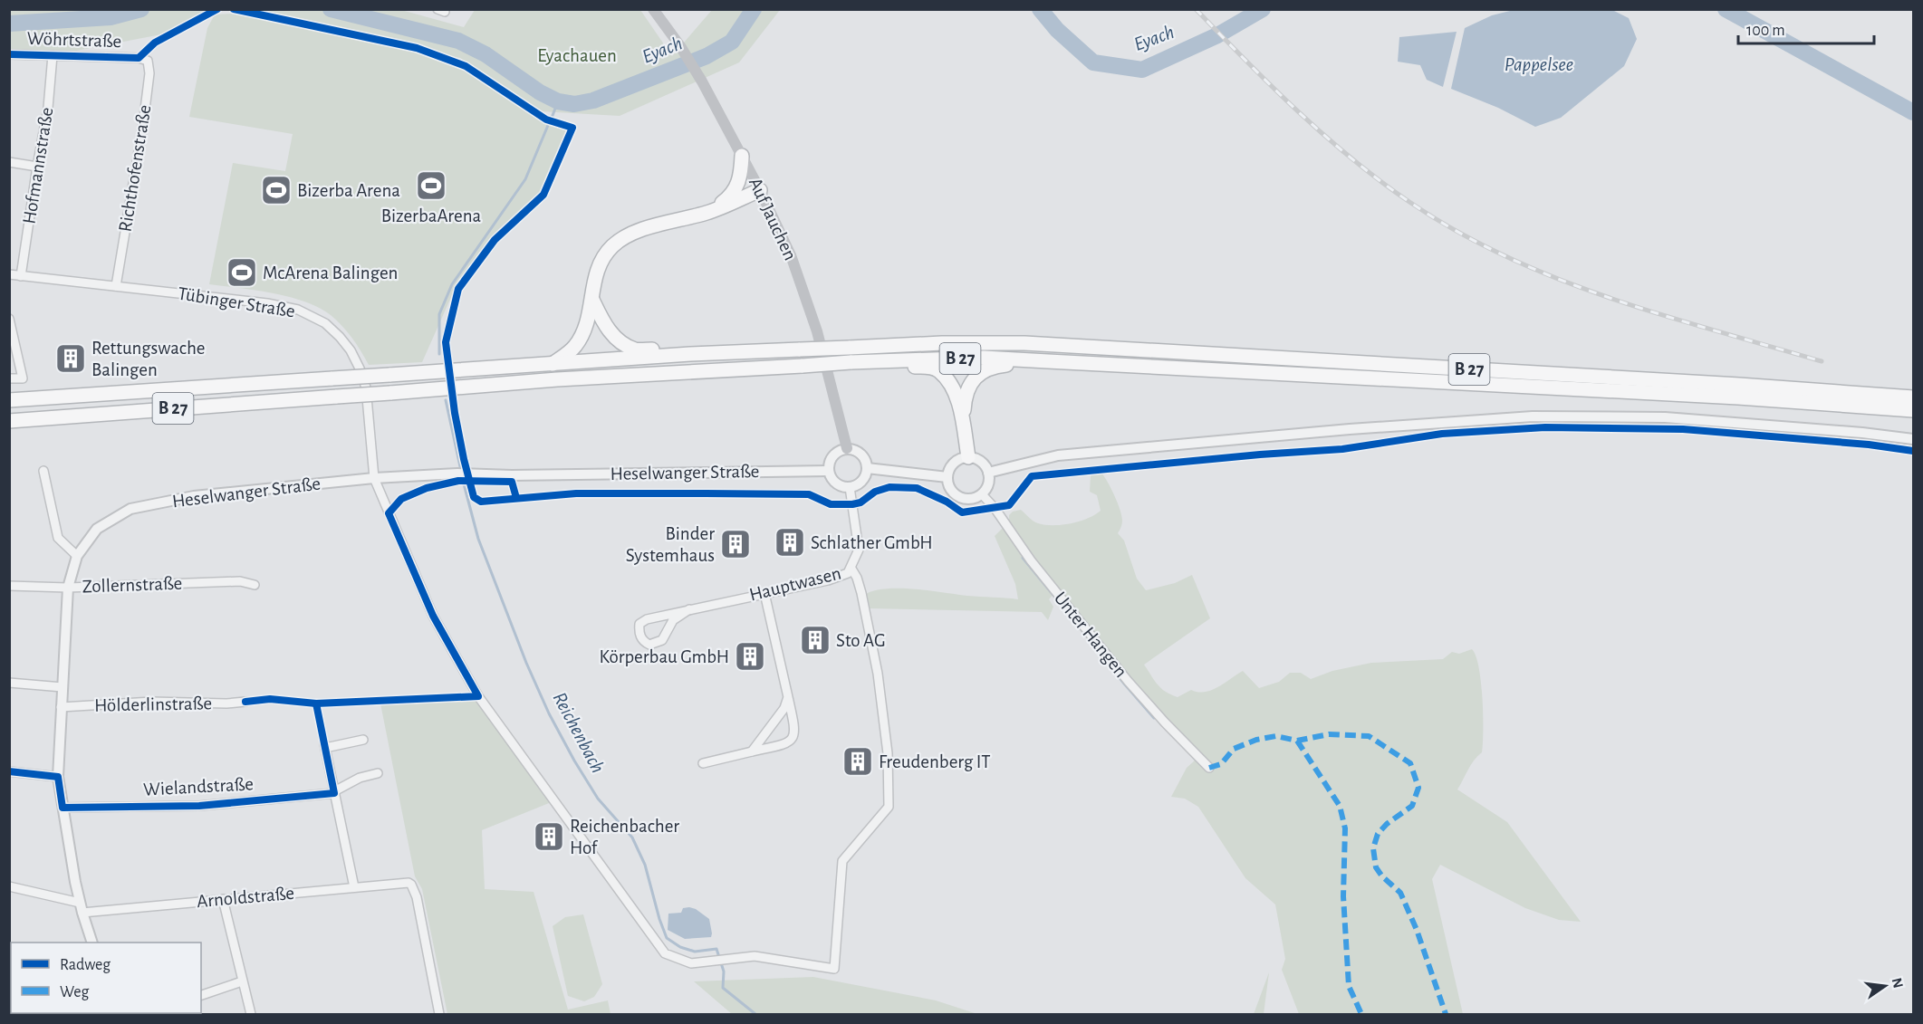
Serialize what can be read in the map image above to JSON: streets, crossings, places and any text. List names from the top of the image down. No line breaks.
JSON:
{"streets":{"highway":["B 27"],"main road":["Auf Jauchen"],"street":["Wöhrtstraße","Hofmannstraße","Richthofenstraße","Tübinger Straße","Heselwanger Straße","Hauptwasen","Zollernstraße","Unter Hangen","Hölderlinstraße","Wielandstraße","Arnoldstraße"]},"crossings":[["Wöhrtstraße","Hofmannstraße"],["Wöhrtstraße","Richthofenstraße"],["Hofmannstraße","Tübinger Straße"],["Richthofenstraße","Tübinger Straße"],["Auf Jauchen","Heselwanger Straße"],["Auf Jauchen","Hauptwasen"],["Tübinger Straße","Heselwanger Straße"],["Tübinger Straße","Hauptwasen"],["Heselwanger Straße","Hauptwasen"],["Heselwanger Straße","Zollernstraße"],["Heselwanger Straße","Hölderlinstraße"],["Heselwanger Straße","Wielandstraße"],["Heselwanger Straße","Arnoldstraße"]],"water":["Eyach","Pappelsee","Reichenbach"],"parks":["Eyachauen"],"places":{"sports":["BizerbaArena","Bizerba Arena","McArena Balingen"],"building":["Rettungswache Balingen","Schlather GmbH","Binder Systemhaus","Sto AG","Körperbau GmbH","Freudenberg IT","Reichenbacher Hof"]},"legend":["Radweg","Weg"],"scale_bar":"100 m","north":"right"}
